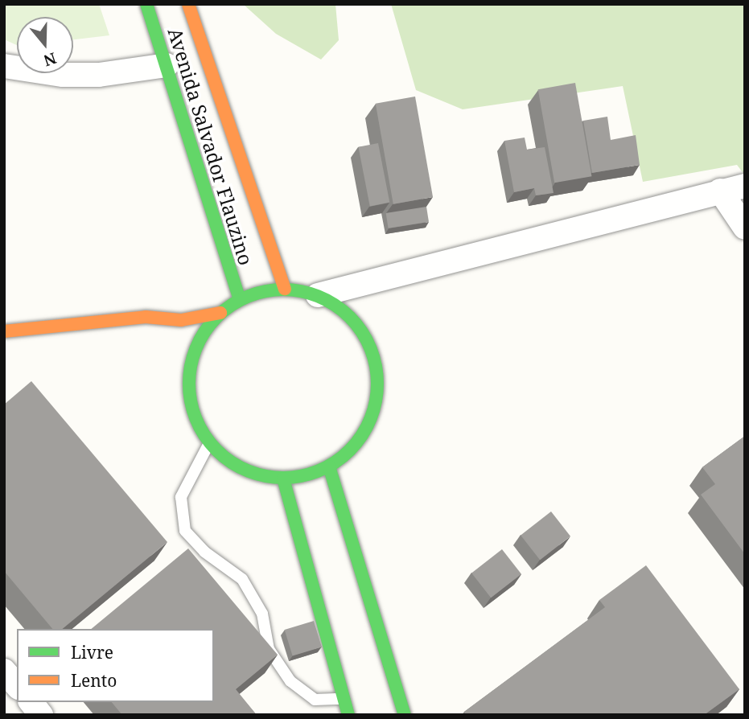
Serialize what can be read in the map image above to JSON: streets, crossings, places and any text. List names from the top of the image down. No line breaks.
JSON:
{"streets":{"street":["Avenida Salvador Flauzino"]},"legend":["Livre","Lento"],"north":"bottom"}
